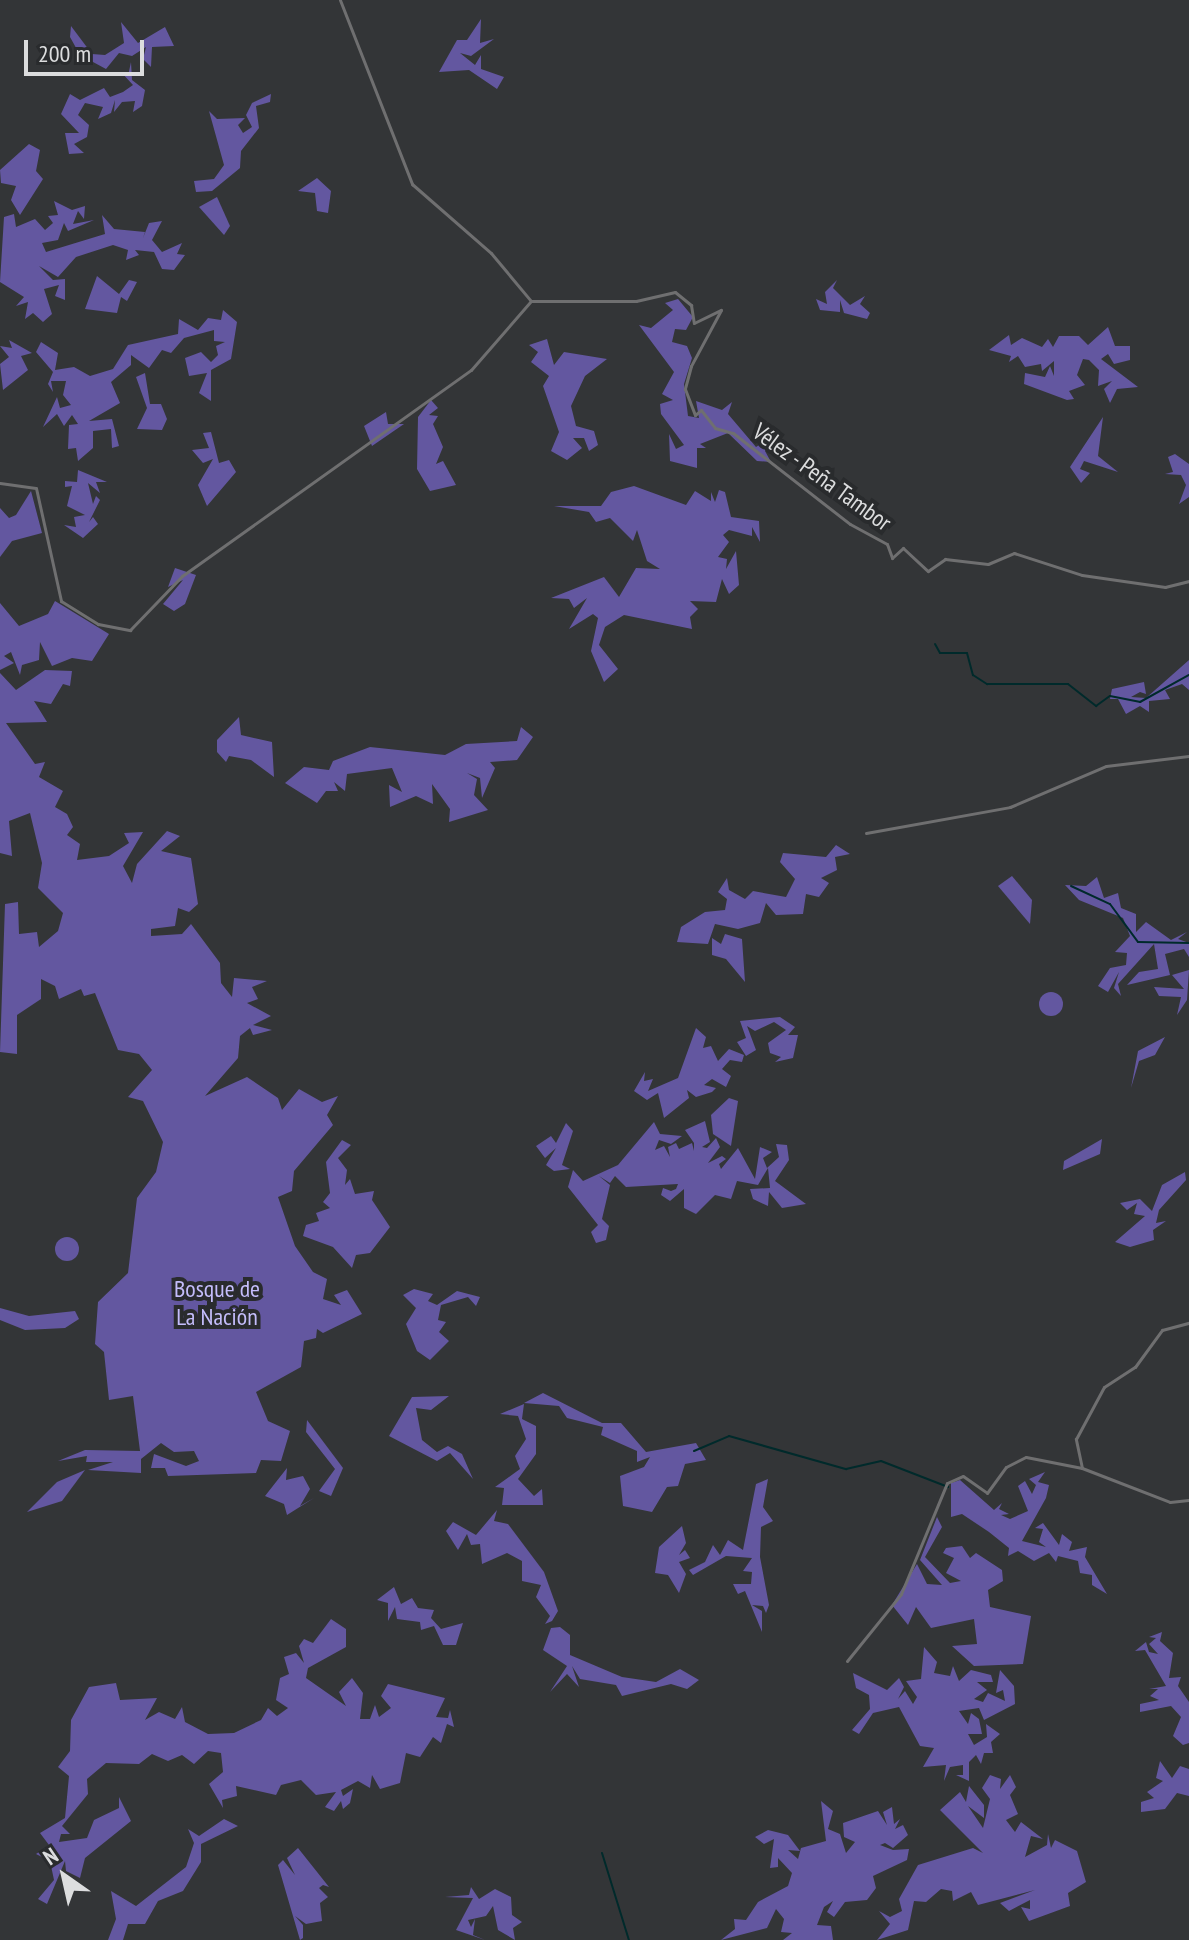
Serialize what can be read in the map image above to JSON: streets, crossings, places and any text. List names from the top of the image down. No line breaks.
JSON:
{"streets":{"street":["Vélez - Peña Tambor"]},"parks":["Bosque de La Nación"],"scale_bar":"200 m","north":"top left"}
